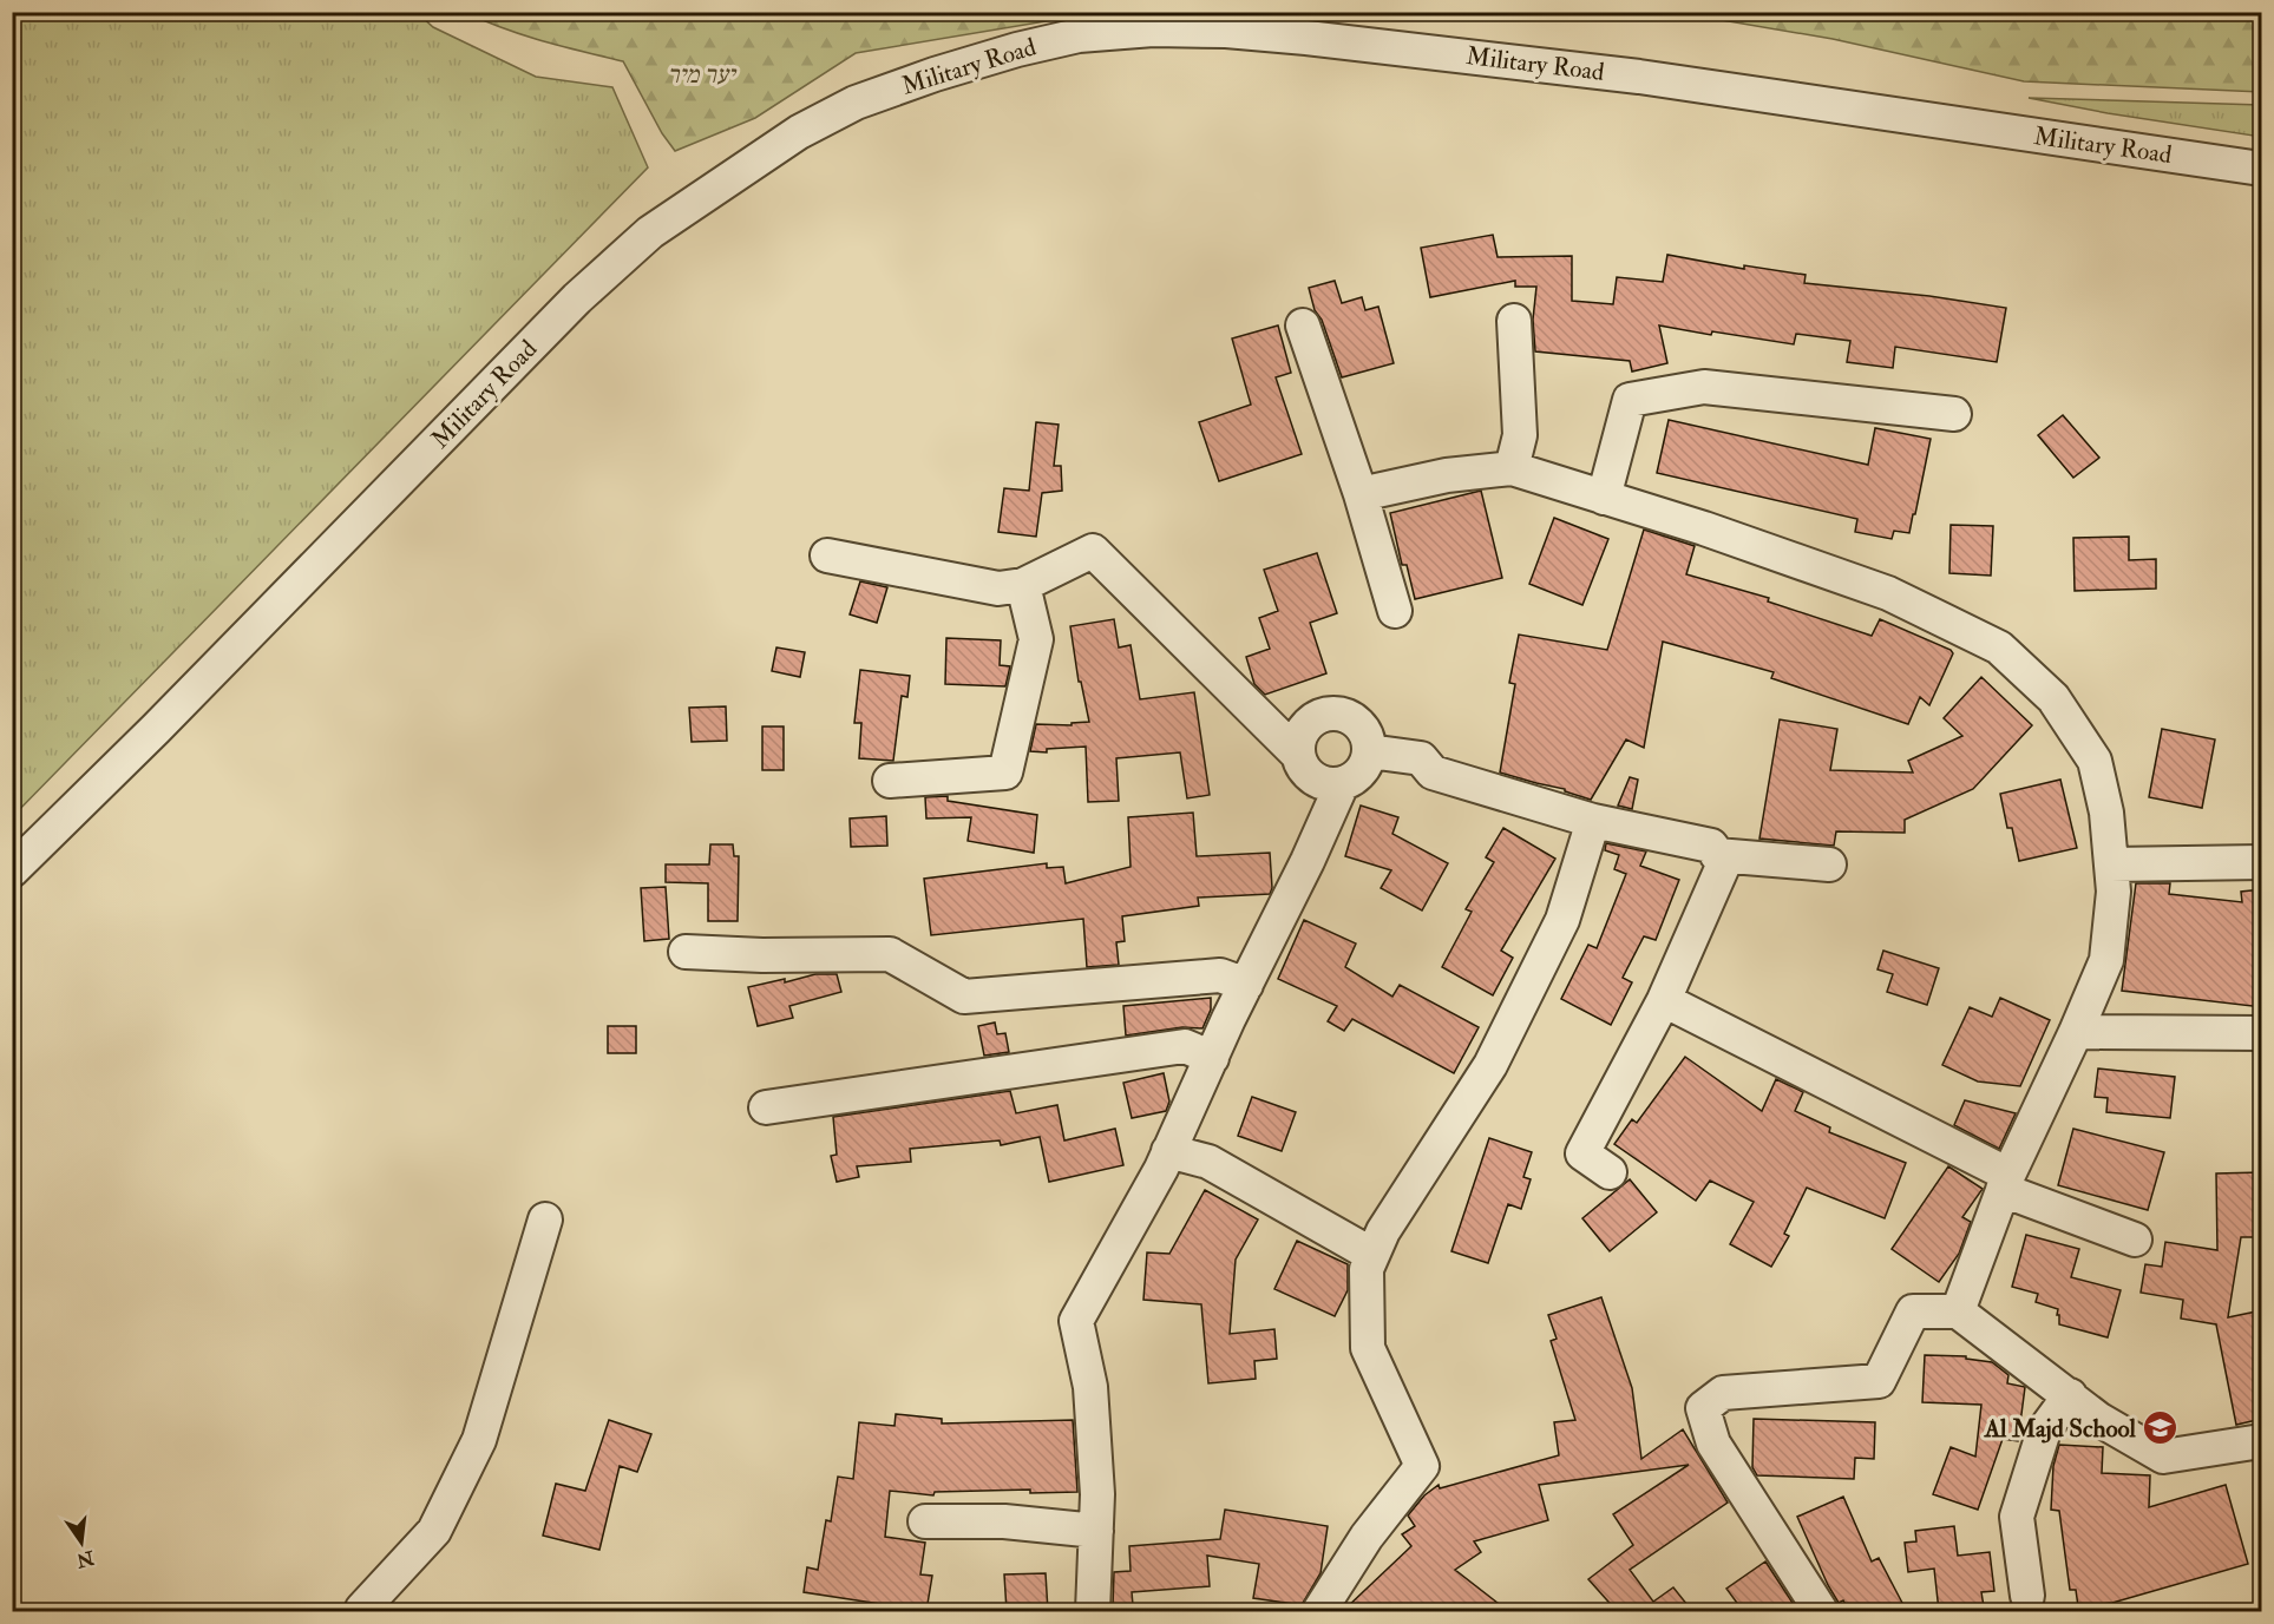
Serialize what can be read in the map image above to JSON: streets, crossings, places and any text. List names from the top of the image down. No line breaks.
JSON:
{"streets":{"street":["Military Road"]},"parks":["יער מיר"],"places":{"school or university":["Al Majd School"]},"north":"bottom"}
